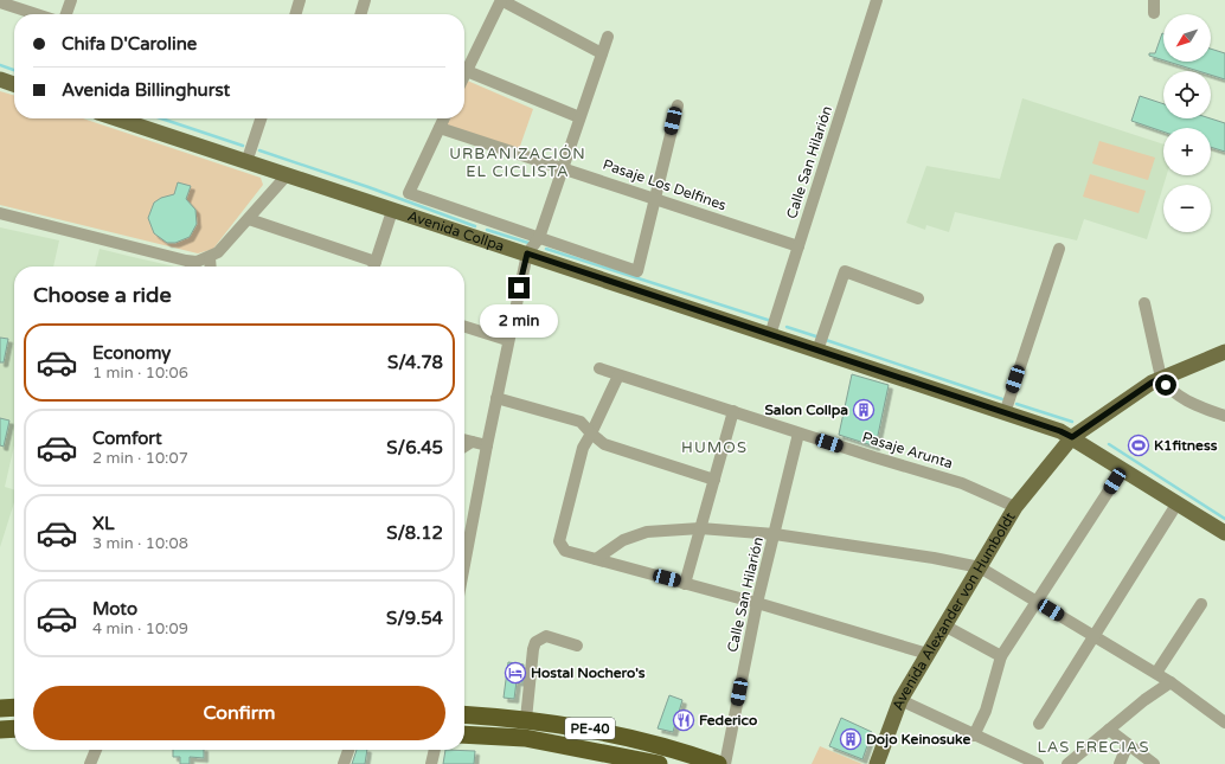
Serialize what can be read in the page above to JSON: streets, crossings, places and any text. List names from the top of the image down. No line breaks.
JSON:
{"streets":{"highway":["PE-40"],"main road":["Avenida Collpa","Avenida Alexander von Humboldt"],"street":["Calle San Hilarión","Pasaje Los Delfines","Pasaje Arunta"]},"crossings":[["Calle San Hilarión","Pasaje Los Delfines"],["Calle San Hilarión","Avenida Collpa"],["Calle San Hilarión","Pasaje Arunta"],["Avenida Collpa","Avenida Alexander von Humboldt"],["Pasaje Arunta","Avenida Alexander von Humboldt"]],"districts":["URBANIZACIÓN EL CICLISTA","HUMOS","LAS FRECIAS"],"places":{"building":["Salon Collpa","Dojo Keinosuke"],"sports":["K1fitness"],"hotel":["Hostal Nochero's"],"restaurant":["Federico"]},"north":"bottom left","page":{"map_buttons":["+","−"],"banner":["Chifa D'Caroline","Avenida Billinghurst"],"heading":"Choose a ride","bubble":"2 min","list":[{"name":"Economy","note":"1 min · 10:06","value":"S/4.78"},{"name":"Comfort","note":"2 min · 10:07","value":"S/6.45"},{"name":"XL","note":"3 min · 10:08","value":"S/8.12"},{"name":"Moto","note":"4 min · 10:09","value":"S/9.54"}],"buttons":"Confirm"}}
